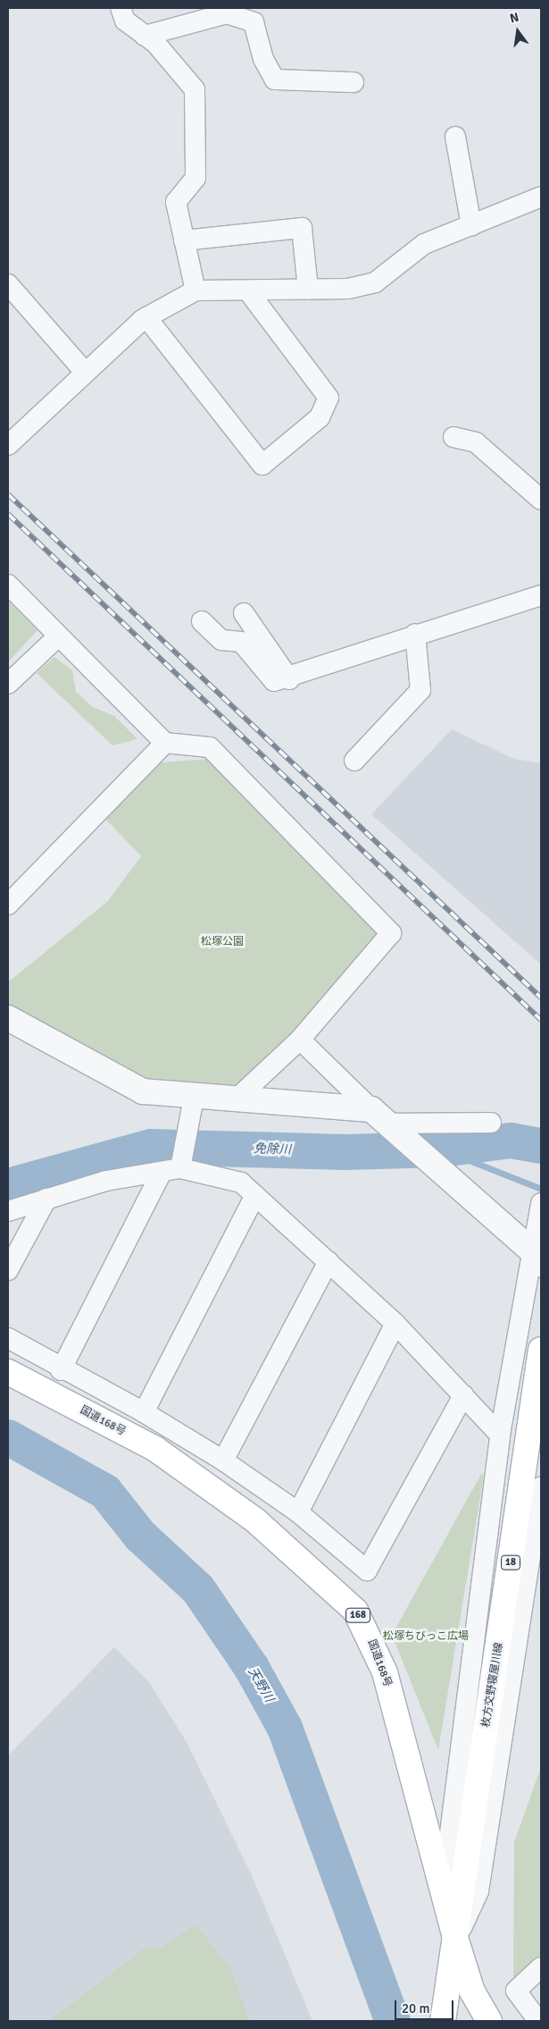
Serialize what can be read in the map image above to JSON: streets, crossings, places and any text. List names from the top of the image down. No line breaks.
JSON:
{"streets":{"main road":["国道168号","18","168","枚方交野寝屋川線"]},"crossings":[["国道168号","枚方交野寝屋川線"]],"water":["免除川","天野川"],"parks":["松塚公園","松塚ちびっこ広場"],"scale_bar":"20 m","north":"top"}
